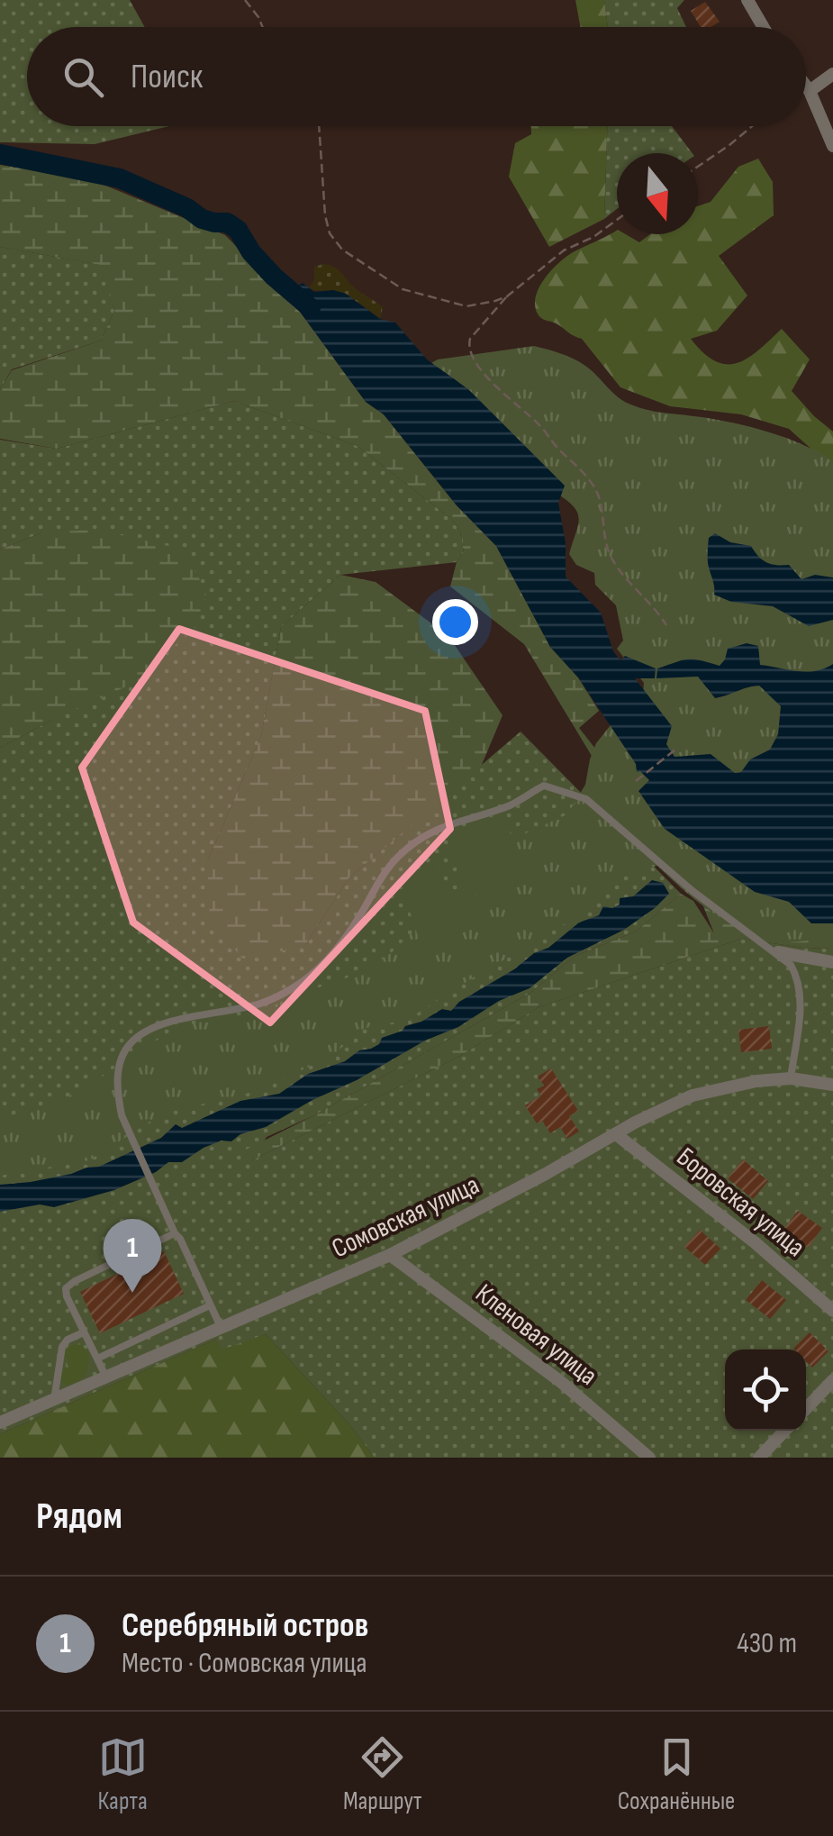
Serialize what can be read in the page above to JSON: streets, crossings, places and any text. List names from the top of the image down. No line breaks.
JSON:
{"streets":{"street":["Боровская улица","Сомовская улица","Кленовая улица"]},"crossings":[["Боровская улица","Сомовская улица"],["Сомовская улица","Кленовая улица"]],"north":"bottom","page":{"search":"Поиск","pins":"1","heading":"Рядом","list":[{"mark":"1","name":"Серебряный остров","note":"Место · Сомовская улица","value":"430 m"}],"nav":["Карта","Маршрут","Сохранённые"]}}
